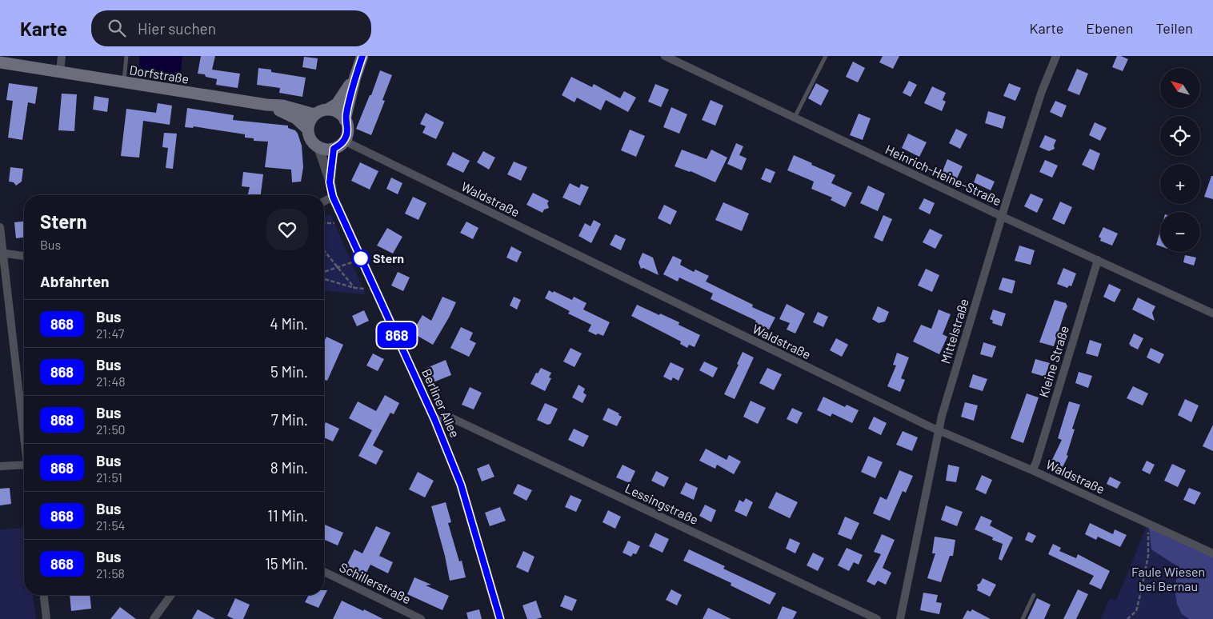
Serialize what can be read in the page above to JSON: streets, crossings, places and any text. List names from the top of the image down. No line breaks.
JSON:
{"streets":{"main road":["Dorfstraße"],"street":["Heinrich-Heine-Straße","Waldstraße","Mittelstraße","Kleine Straße","Berliner Allee","Lessingstraße","Schillerstraße"]},"crossings":[["Dorfstraße","Waldstraße"],["Dorfstraße","Berliner Allee"],["Heinrich-Heine-Straße","Mittelstraße"],["Heinrich-Heine-Straße","Kleine Straße"],["Waldstraße","Mittelstraße"],["Waldstraße","Kleine Straße"],["Waldstraße","Berliner Allee"],["Berliner Allee","Lessingstraße"]],"parks":["Faule Wiesen bei Bernau"],"places":["Stern"],"lines":["bus line 868"],"north":"top left","page":{"header":"Karte","search":"Hier suchen","nav":["Karte","Ebenen","Teilen"],"on_map":"868","map_buttons":["+","−"],"heading":[["Stern","Bus"],"Abfahrten"],"list":[{"mark":"868","name":"Bus","note":"21:47","value":"4 Min."},{"mark":"868","name":"Bus","note":"21:48","value":"5 Min."},{"mark":"868","name":"Bus","note":"21:50","value":"7 Min."},{"mark":"868","name":"Bus","note":"21:51","value":"8 Min."},{"mark":"868","name":"Bus","note":"21:54","value":"11 Min."},{"mark":"868","name":"Bus","note":"21:58","value":"15 Min."}]}}
